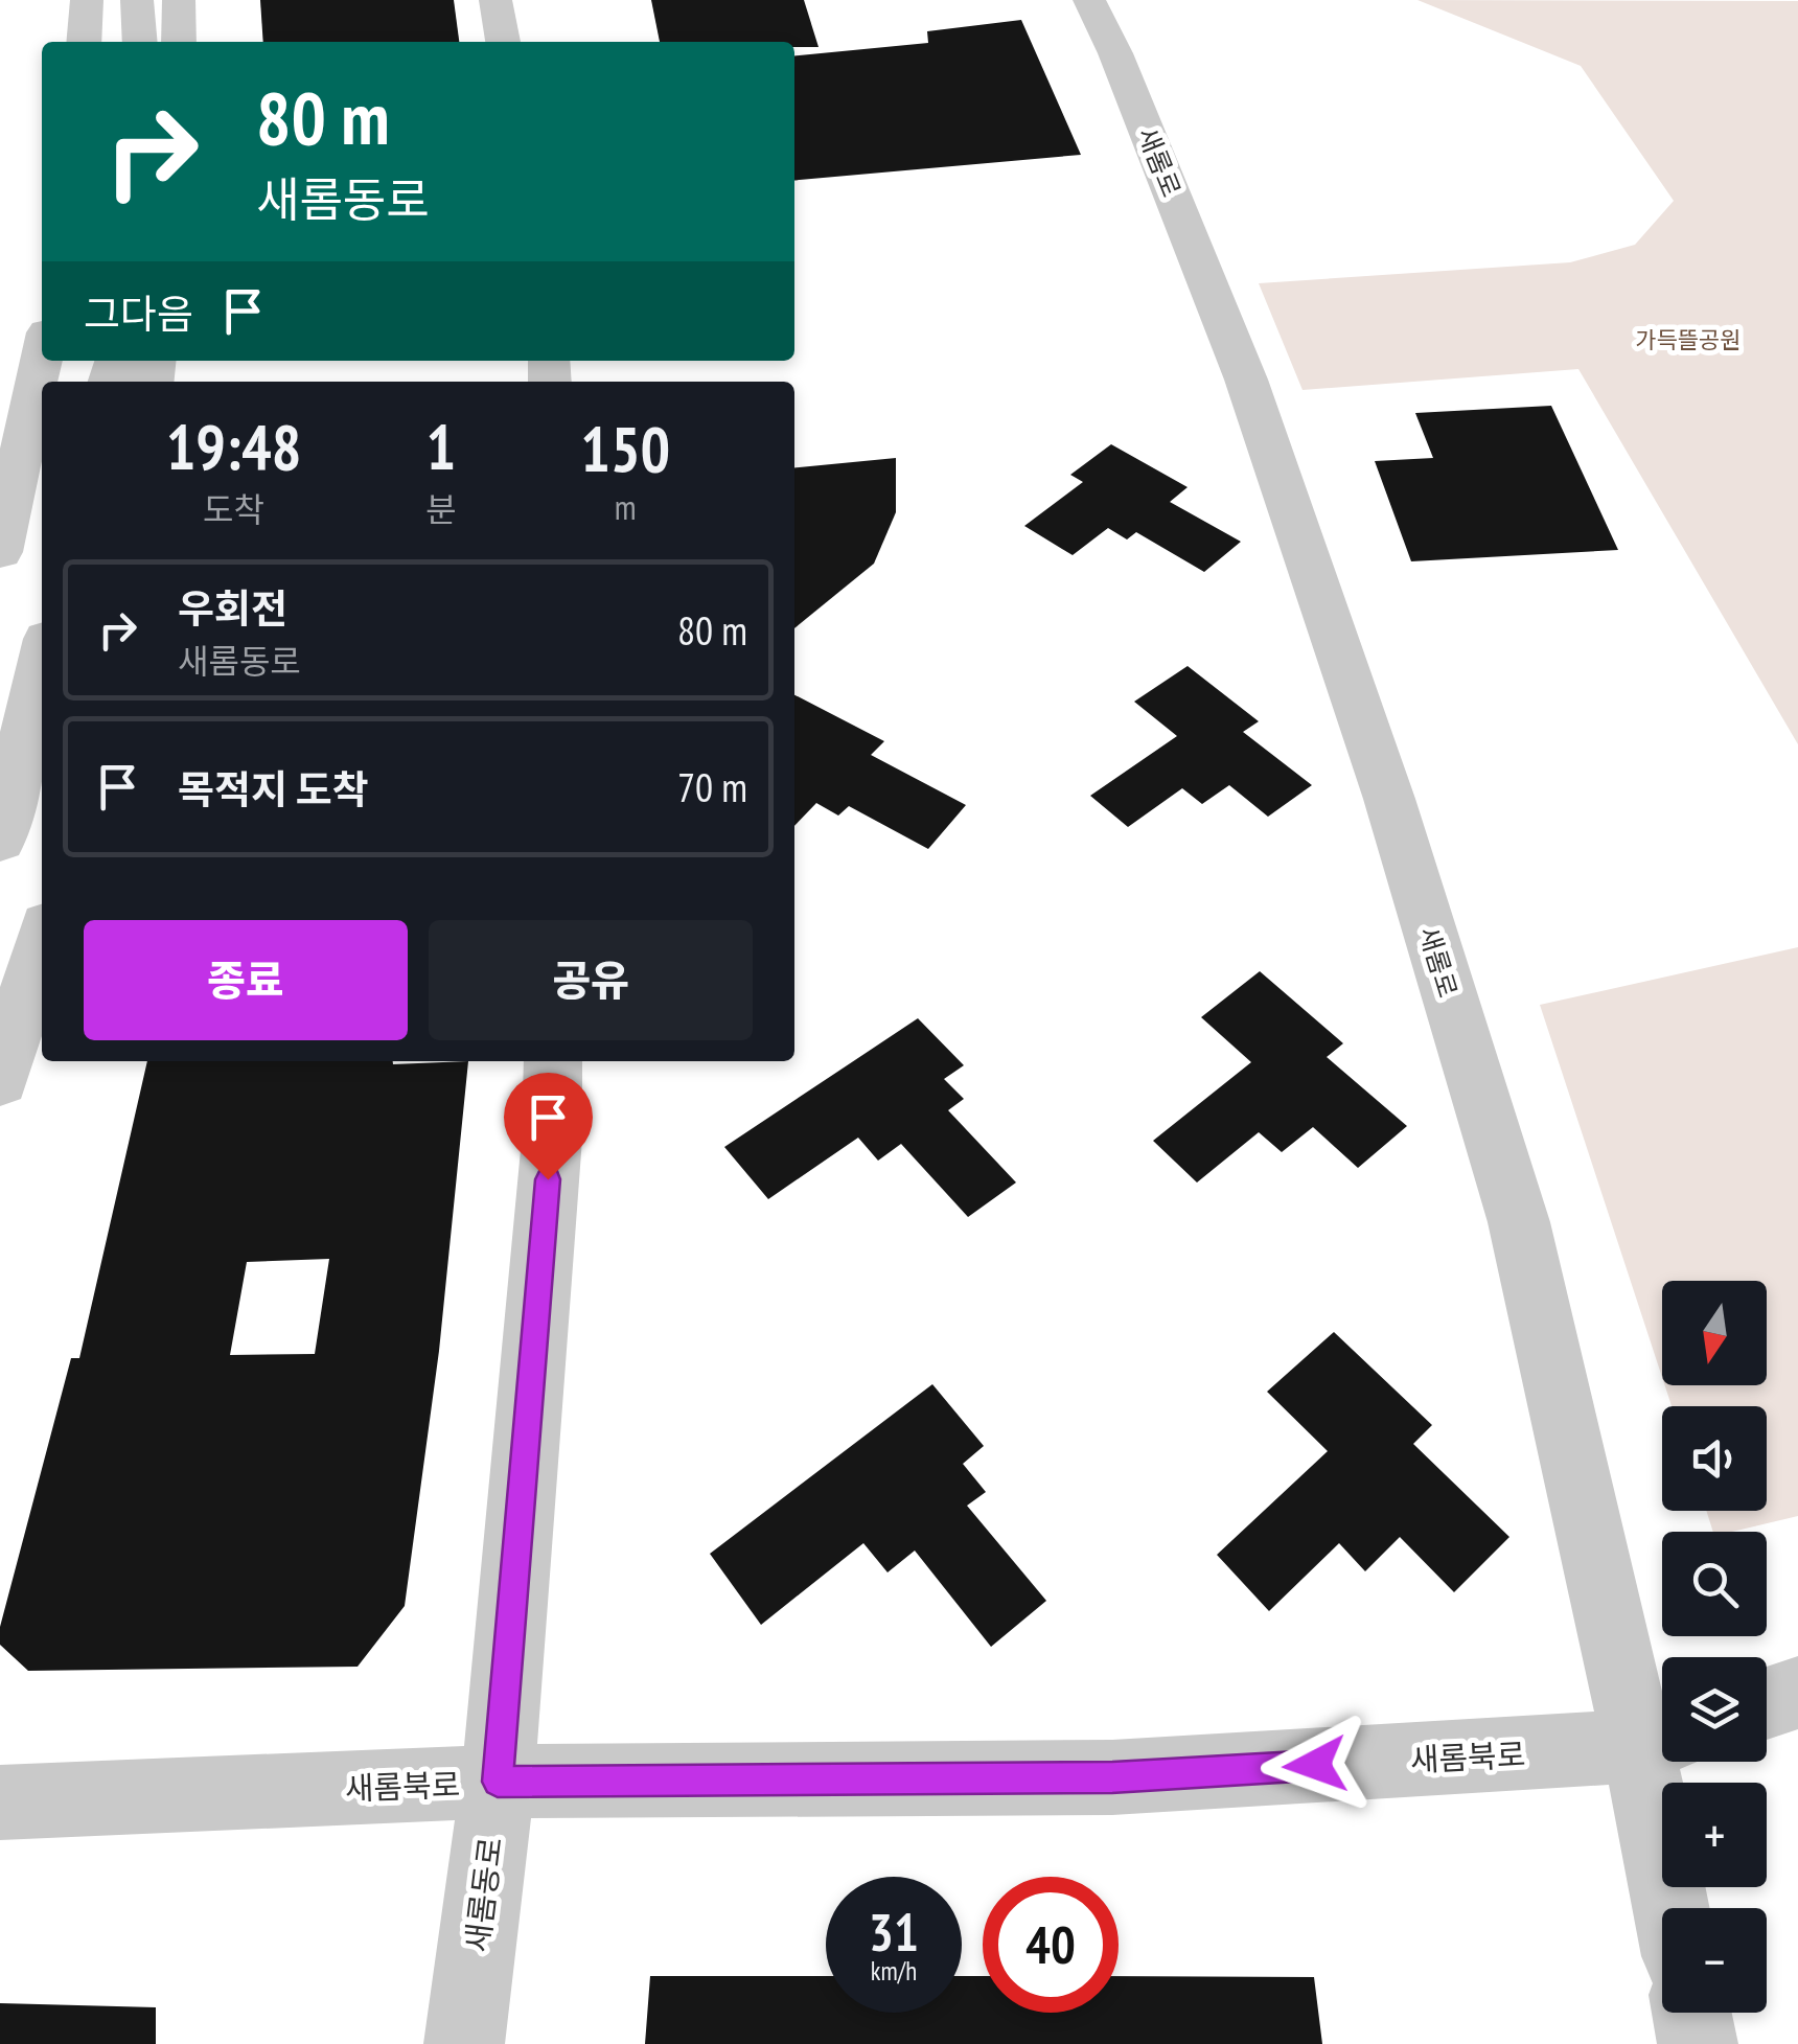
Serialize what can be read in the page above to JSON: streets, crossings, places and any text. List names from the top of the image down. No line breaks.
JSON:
{"streets":{"street":["새롬로","새롬북로","새롬동로"]},"crossings":[["새롬로","새롬북로"],["새롬북로","새롬동로"]],"parks":["가득뜰공원"],"north":"bottom","page":{"turn":["80 m","새롬동로"],"then":"그다음","eta":["19:48","도착","1","분","150","m"],"list":[{"name":"우회전","note":"새롬동로","value":"80 m"},{"name":"목적지 도착","value":"70 m"}],"buttons":["종료","공유"],"map_buttons":["+","−"],"speed":"31 km/h","limit":"40"}}
